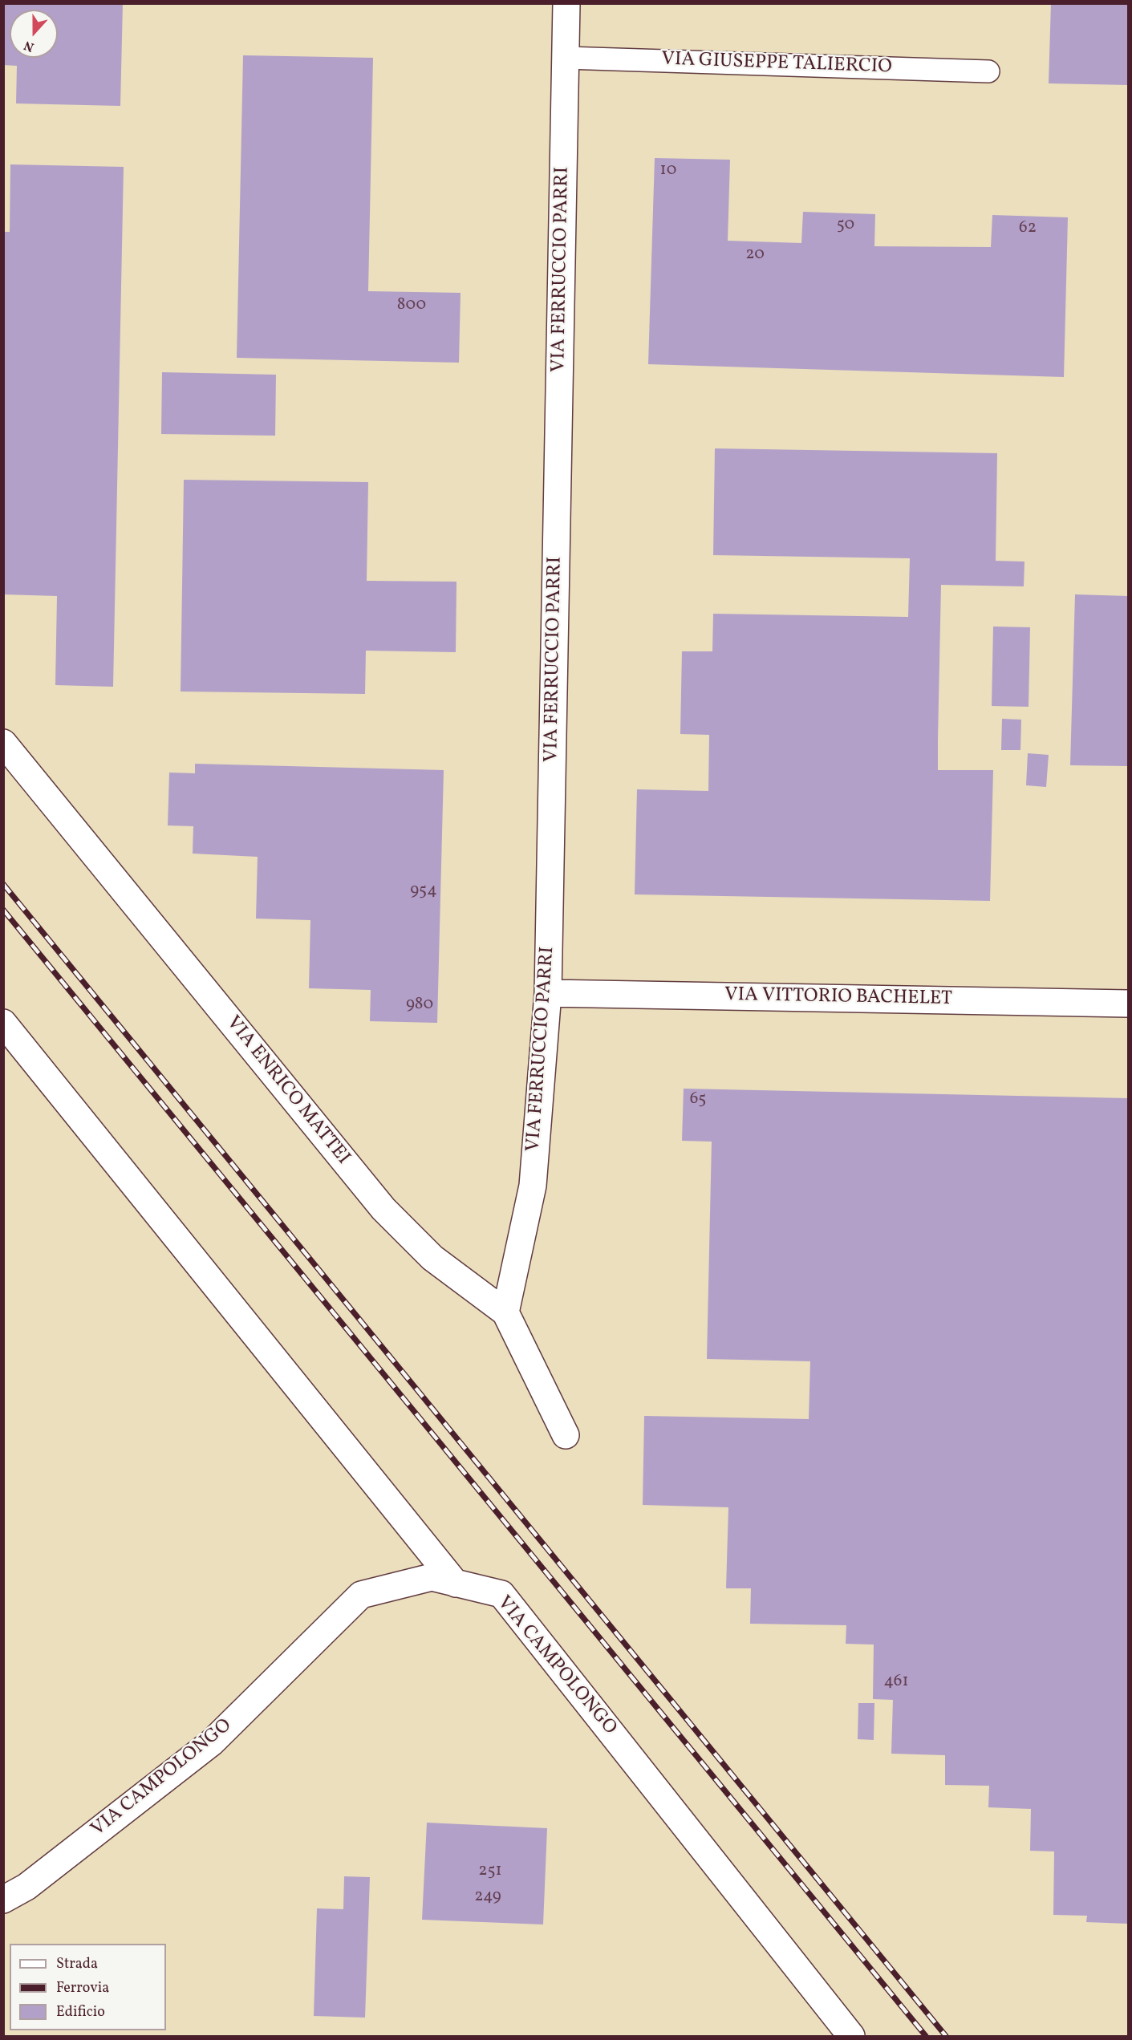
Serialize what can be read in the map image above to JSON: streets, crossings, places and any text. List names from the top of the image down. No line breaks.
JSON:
{"streets":{"street":["VIA FERRUCCIO PARRI","VIA VITTORIO BACHELET","VIA ENRICO MATTEI","VIA CAMPOLONGO"],"lane":["VIA GIUSEPPE TALIERCIO"]},"crossings":[["VIA GIUSEPPE TALIERCIO","VIA FERRUCCIO PARRI"],["VIA FERRUCCIO PARRI","VIA VITTORIO BACHELET"],["VIA FERRUCCIO PARRI","VIA ENRICO MATTEI"]],"house_numbers":["10","50","62","20","800","954","980","65","461","251","249"],"legend":["Strada","Ferrovia","Edificio"],"north":"bottom"}
